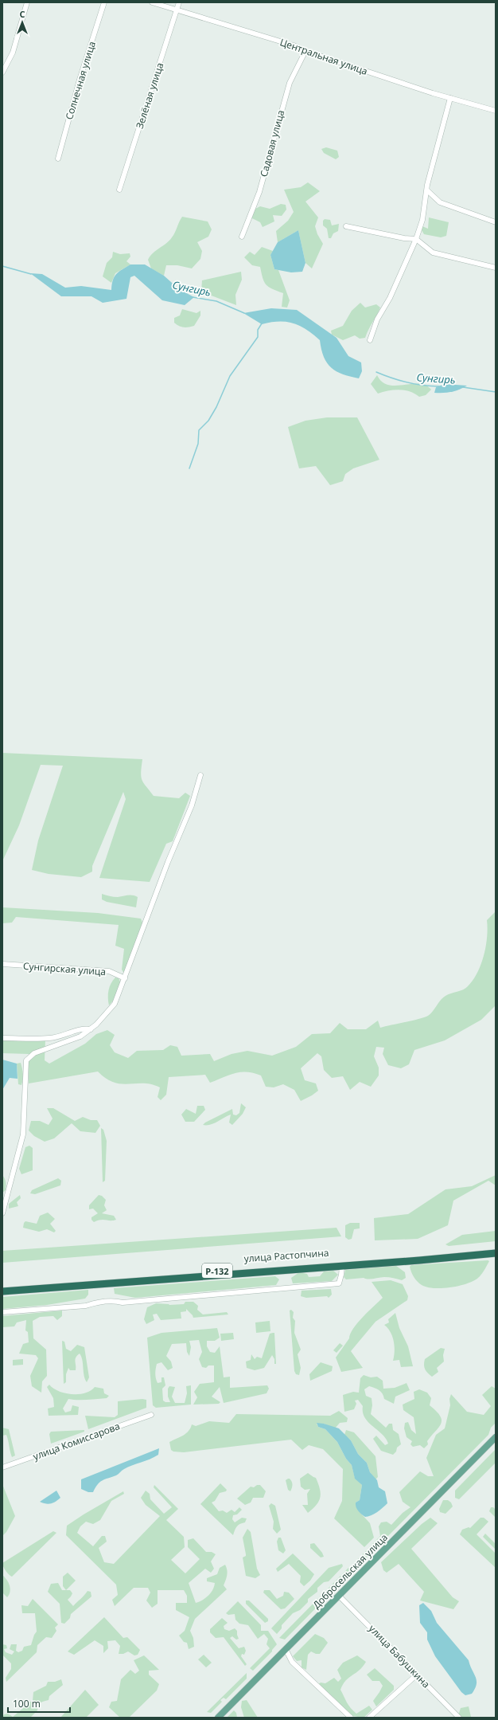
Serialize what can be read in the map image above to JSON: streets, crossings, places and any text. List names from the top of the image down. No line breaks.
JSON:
{"streets":{"highway":["улица Растопчина","Р-132"],"main road":["Добросельская улица"],"street":["Центральная улица","Солнечная улица","Зелёная улица","Садовая улица","Сунгирская улица","улица Комиссарова","улица Бабушкина"]},"crossings":[["Центральная улица","Зелёная улица"],["Центральная улица","Садовая улица"],["Добросельская улица","улица Бабушкина"]],"water":["Сунгирь"],"scale_bar":"100 m","north":"top"}
